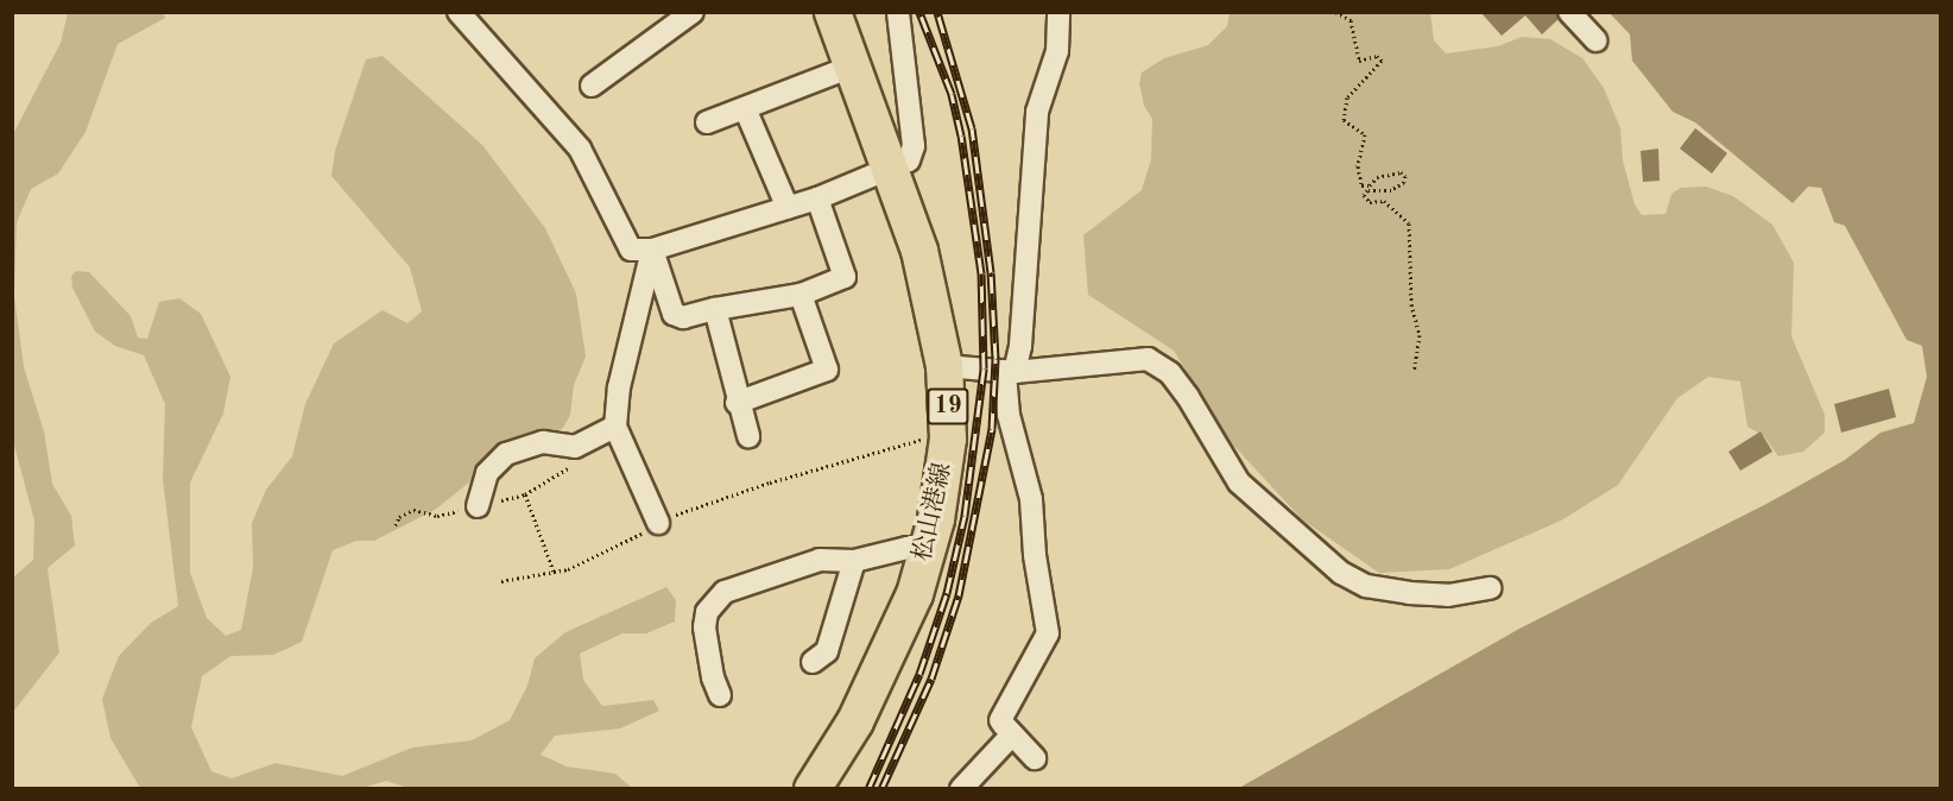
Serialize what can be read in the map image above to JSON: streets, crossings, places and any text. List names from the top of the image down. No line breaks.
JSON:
{"streets":{"main road":["19","松山港線"]}}
